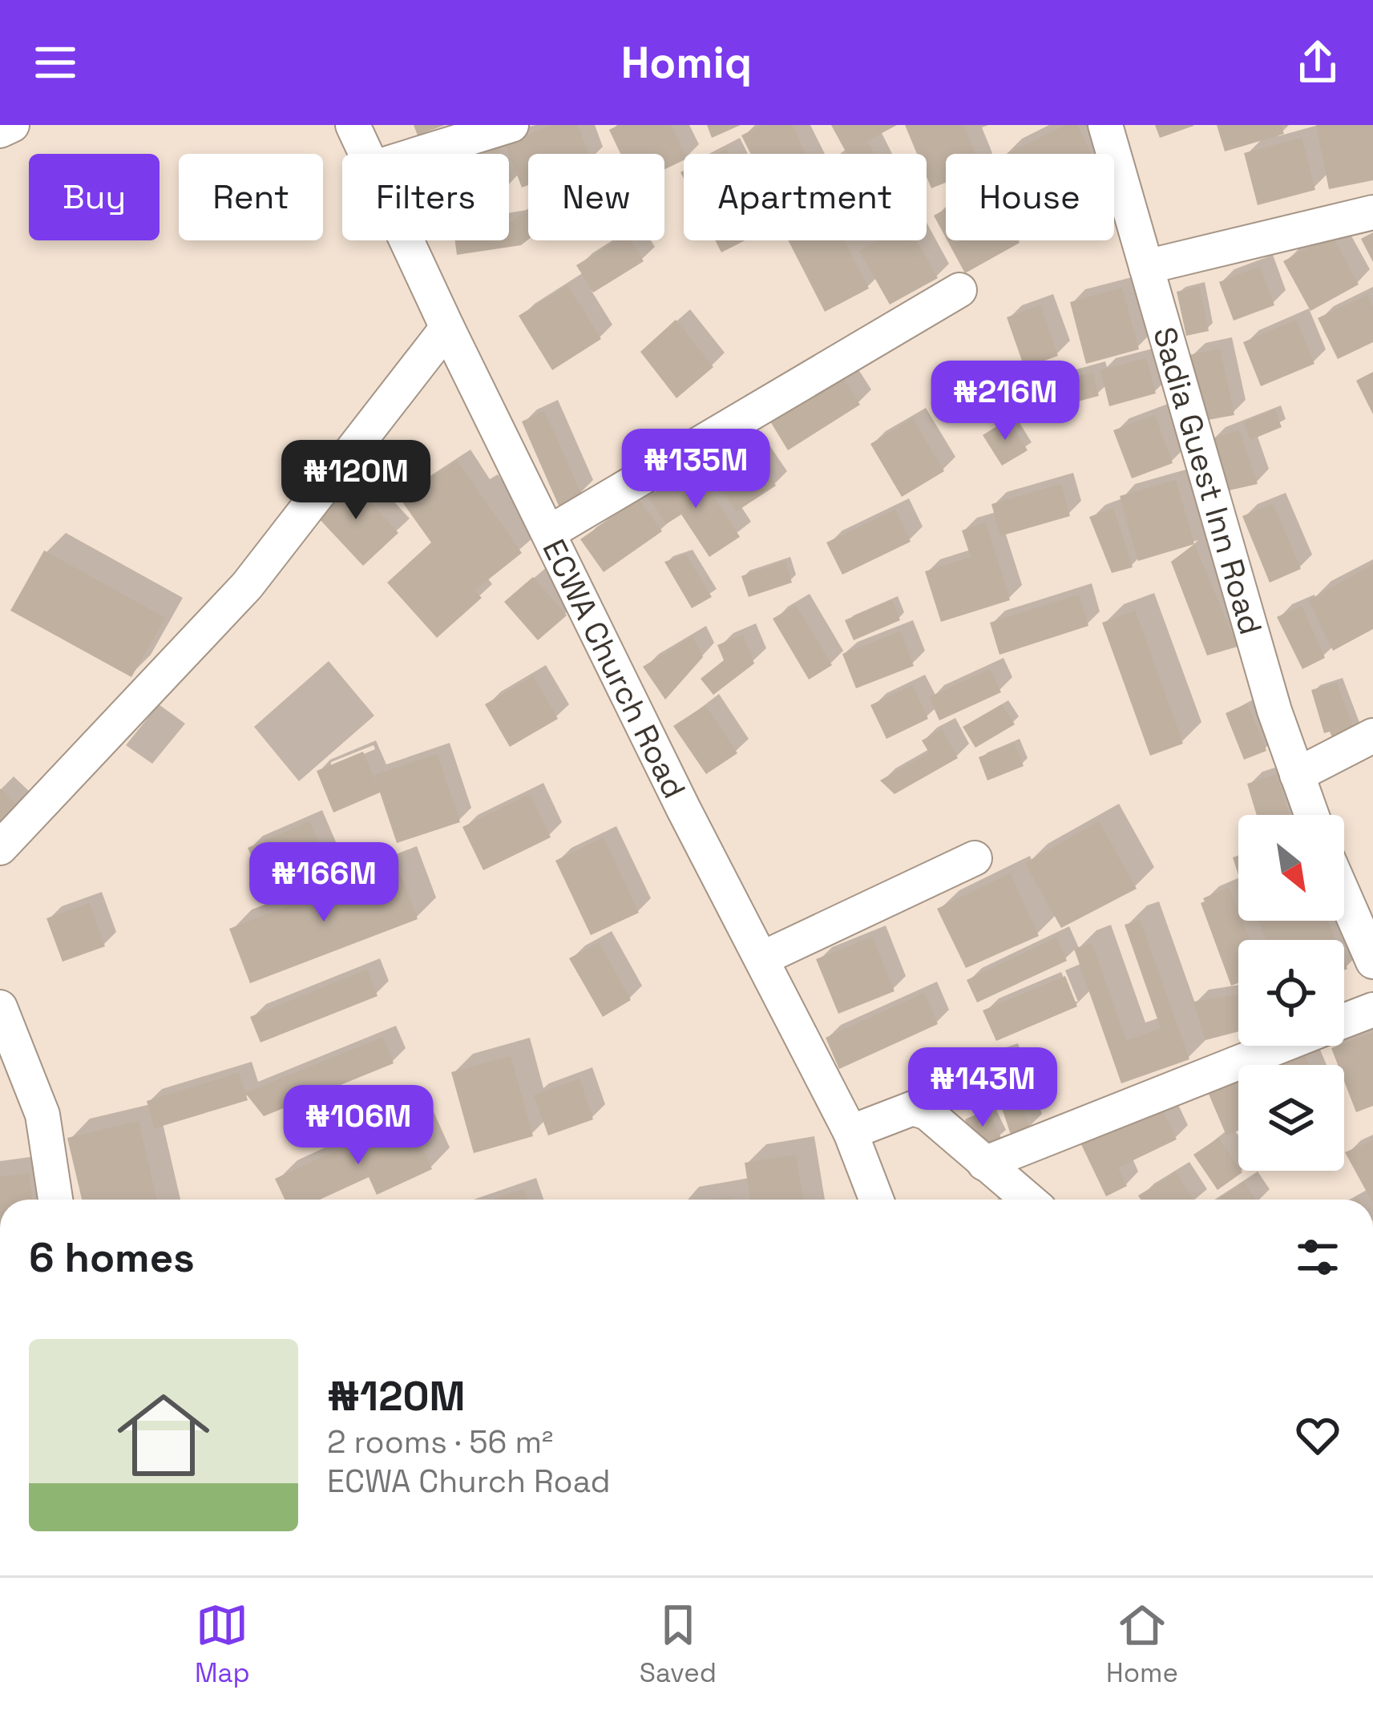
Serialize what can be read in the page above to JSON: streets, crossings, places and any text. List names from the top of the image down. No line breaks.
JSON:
{"streets":{"street":["Sadia Guest Inn Road","ECWA Church Road"]},"north":"bottom right","page":{"header":"Homiq","chip":["Buy","Rent","Filters","New","Apartment","House"],"price":["₦216M","₦135M","₦120M","₦166M","₦143M","₦106M"],"heading":"6 homes","list":[{"name":"₦120M","note":"2 rooms · 56 m² · ECWA Church Road"}],"tabs":["Map","Saved","Home"]}}
